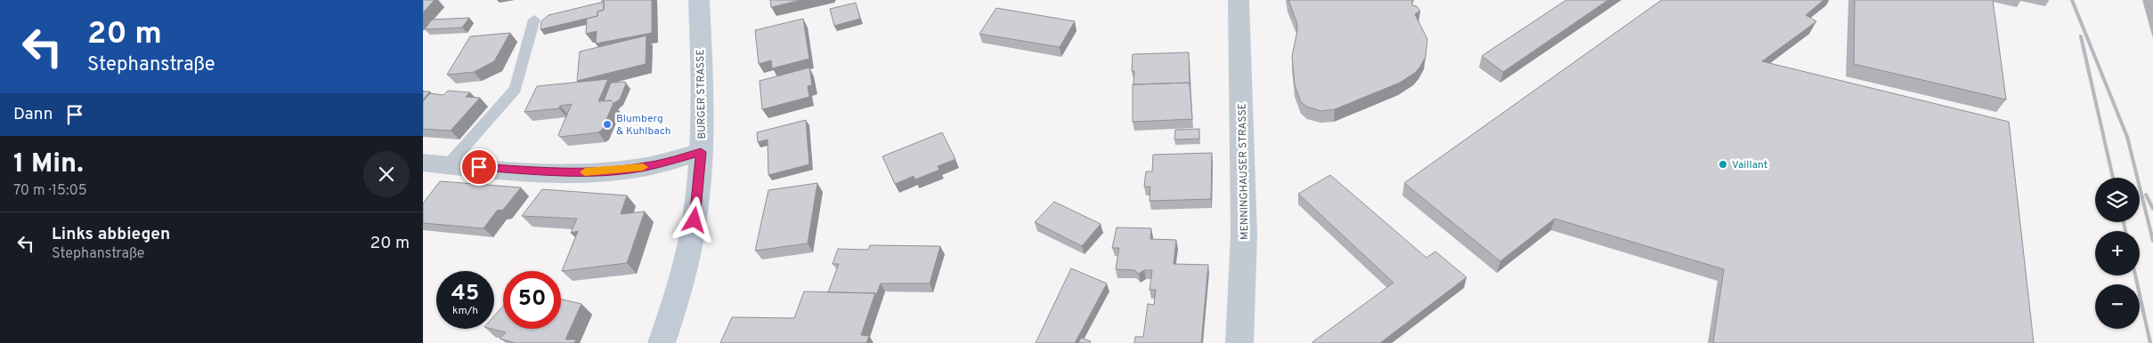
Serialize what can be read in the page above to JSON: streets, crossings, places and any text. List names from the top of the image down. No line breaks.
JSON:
{"streets":{"main road":["BURGER STRASSE"],"street":["MENNINGHAUSER STRASSE"]},"places":["Blumberg & Kuhlbach","Vaillant"],"page":{"turn":["20 m","Stephanstraße"],"then":"Dann","heading":["1 Min.","70 m · 15:05"],"map_buttons":["+","−"],"list":[{"name":"Links abbiegen","note":"Stephanstraße","value":"20 m"}],"speed":"45 km/h","limit":"50"}}
